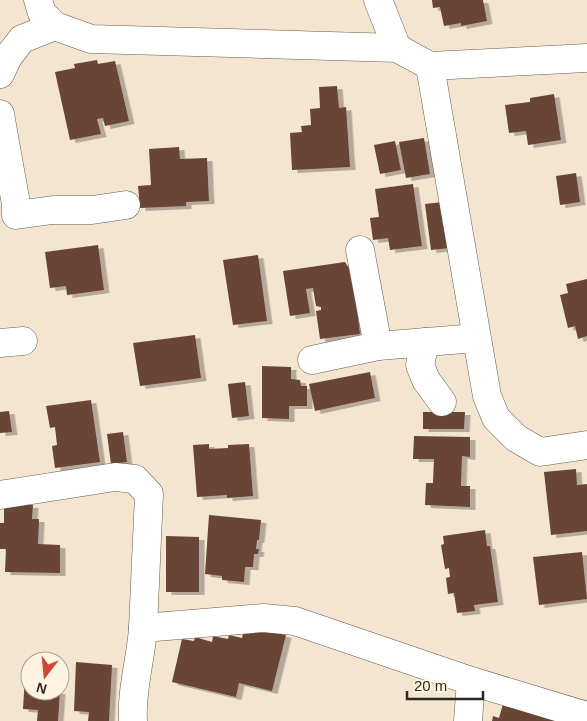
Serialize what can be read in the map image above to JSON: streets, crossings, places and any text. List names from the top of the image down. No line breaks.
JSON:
{"scale_bar":"20 m","north":"bottom"}
